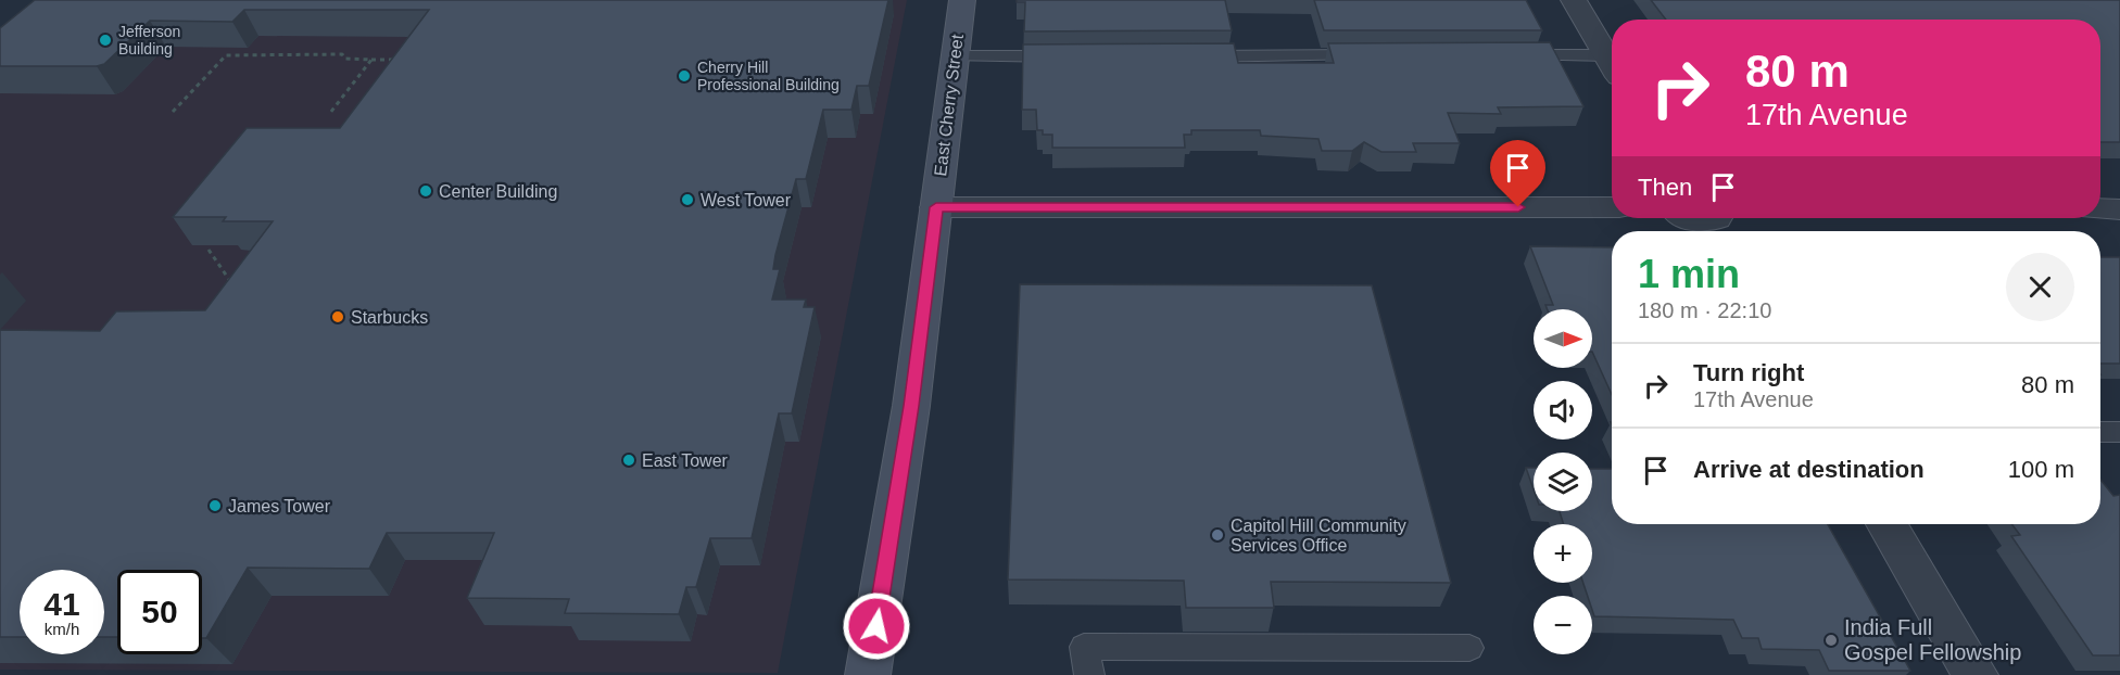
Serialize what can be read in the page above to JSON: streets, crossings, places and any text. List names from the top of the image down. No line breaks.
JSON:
{"streets":{"main road":["East Cherry Street"]},"places":["Jefferson Building","Cherry Hill Professional Building","Center Building","West Tower","Starbucks","East Tower","James Tower","Capitol Hill Community Services Office","India Full Gospel Fellowship"],"north":"right","page":{"turn":["80 m","17th Avenue"],"then":"Then","heading":["1 min","180 m · 22:10"],"map_buttons":["+","−"],"list":[{"name":"Turn right","note":"17th Avenue","value":"80 m"},{"name":"Arrive at destination","value":"100 m"}],"speed":"41 km/h","limit":"50"}}
